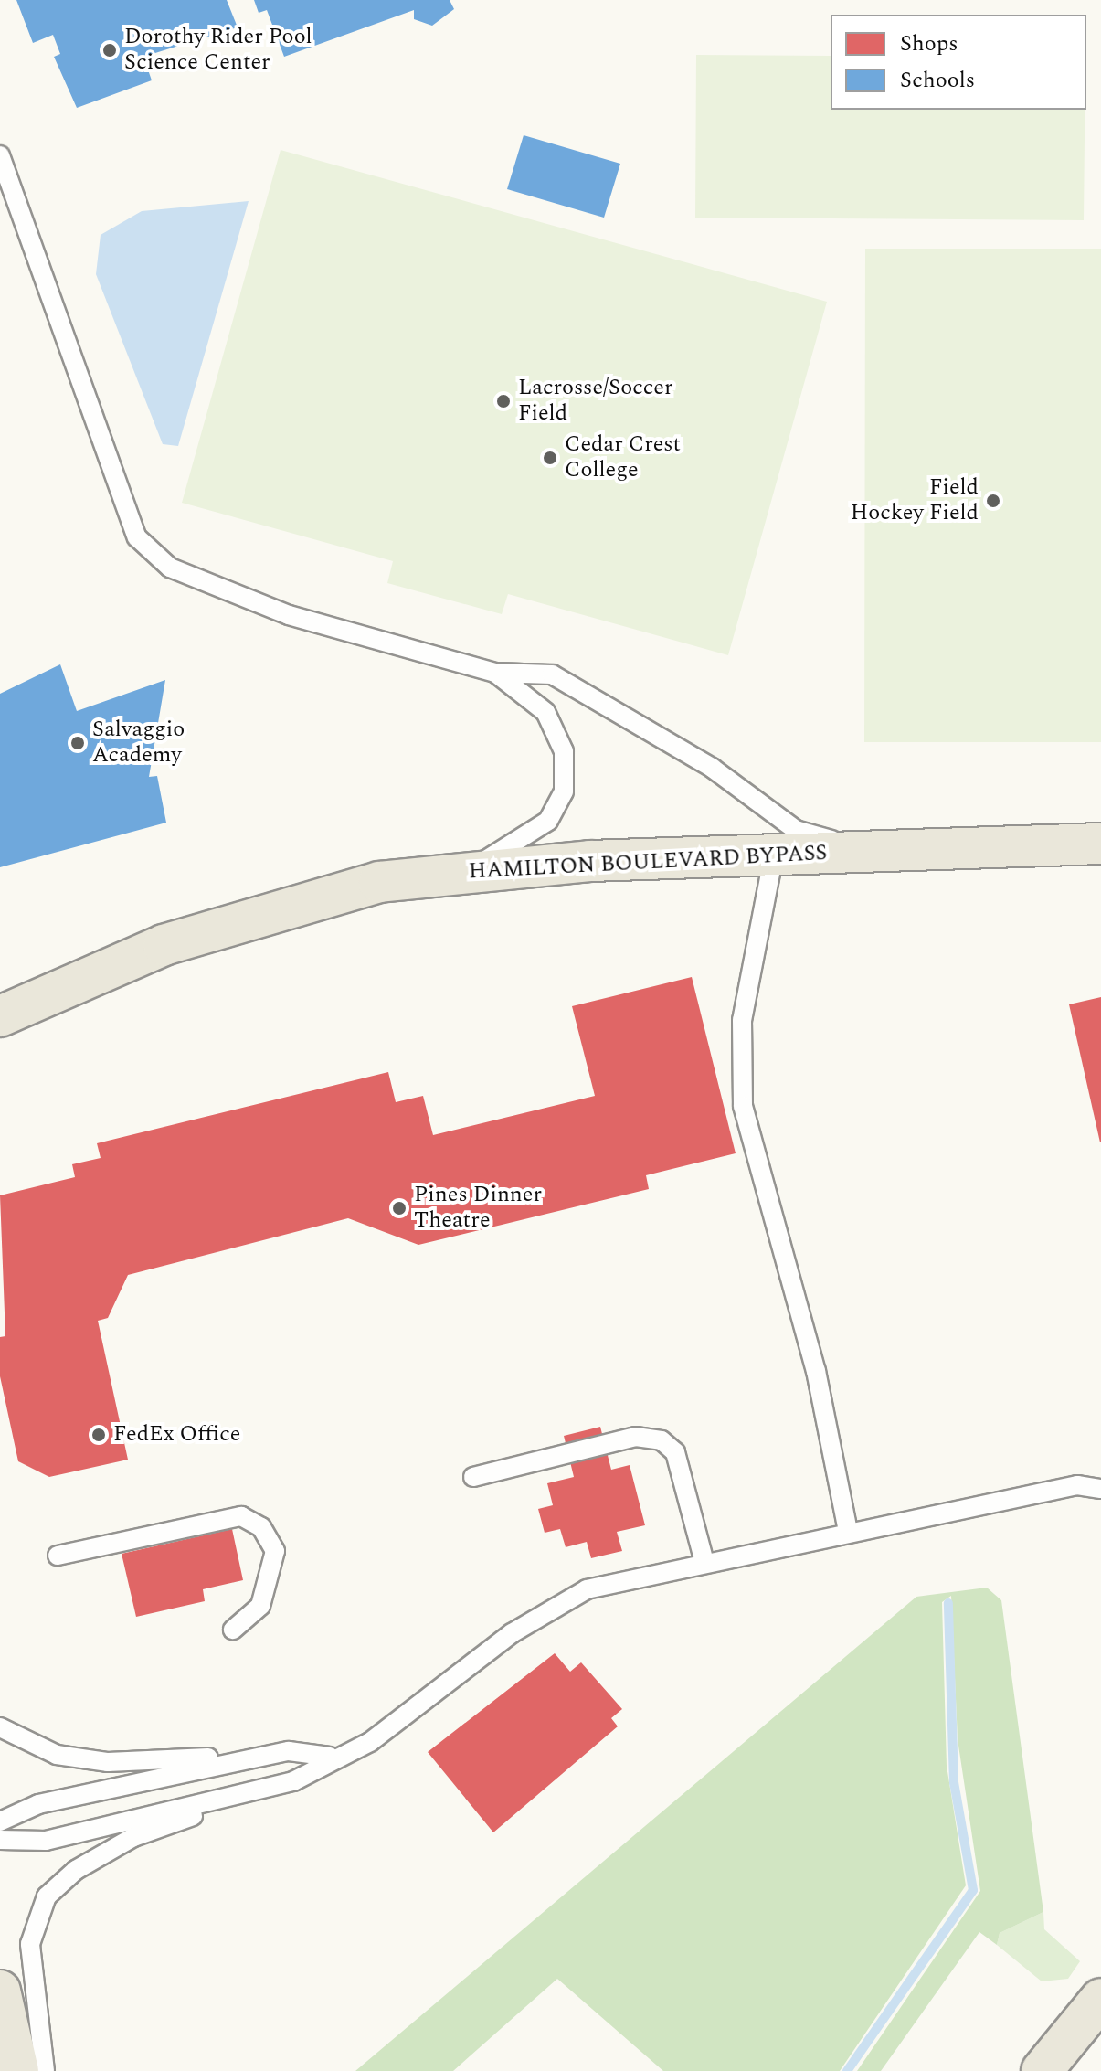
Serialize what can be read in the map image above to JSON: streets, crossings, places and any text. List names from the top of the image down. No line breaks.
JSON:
{"streets":{"main road":["HAMILTON BOULEVARD BYPASS"]},"places":["Dorothy Rider Pool Science Center","Lacrosse/Soccer Field","Cedar Crest College","Field Hockey Field","Salvaggio Academy","Pines Dinner Theatre","FedEx Office"],"legend":["Shops","Schools"]}
